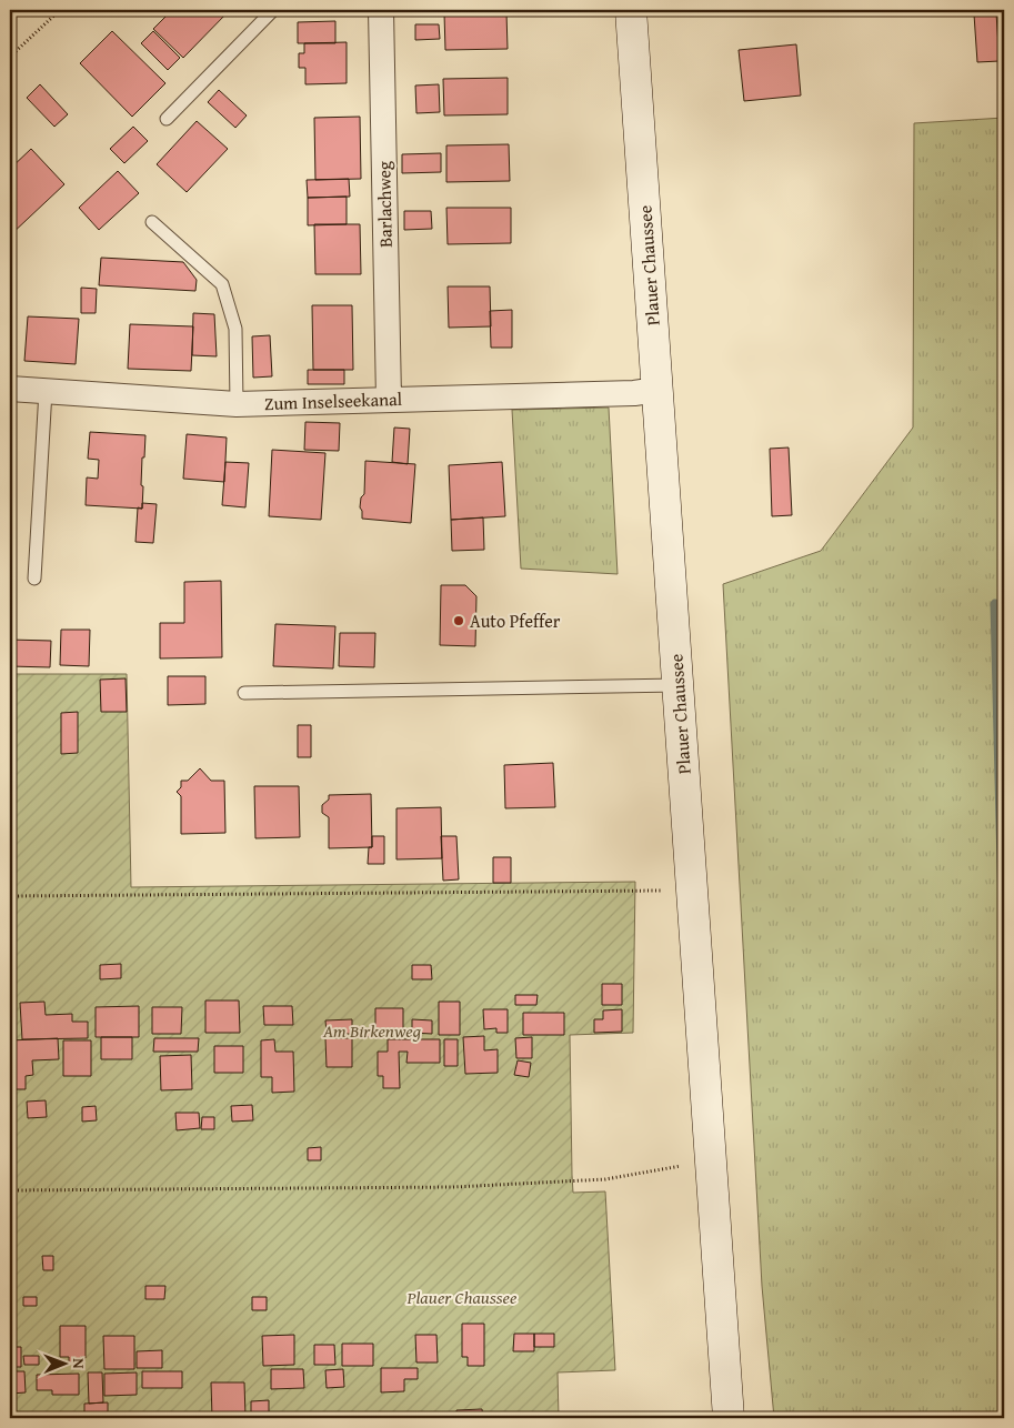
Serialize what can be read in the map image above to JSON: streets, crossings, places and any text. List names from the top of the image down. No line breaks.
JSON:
{"streets":{"main road":["Plauer Chaussee"],"street":["Barlachweg","Zum Inselseekanal"]},"crossings":[["Barlachweg","Zum Inselseekanal"],["Plauer Chaussee","Zum Inselseekanal"]],"parks":["Am Birkenweg","Plauer Chaussee"],"places":["Auto Pfeffer"],"north":"right"}
